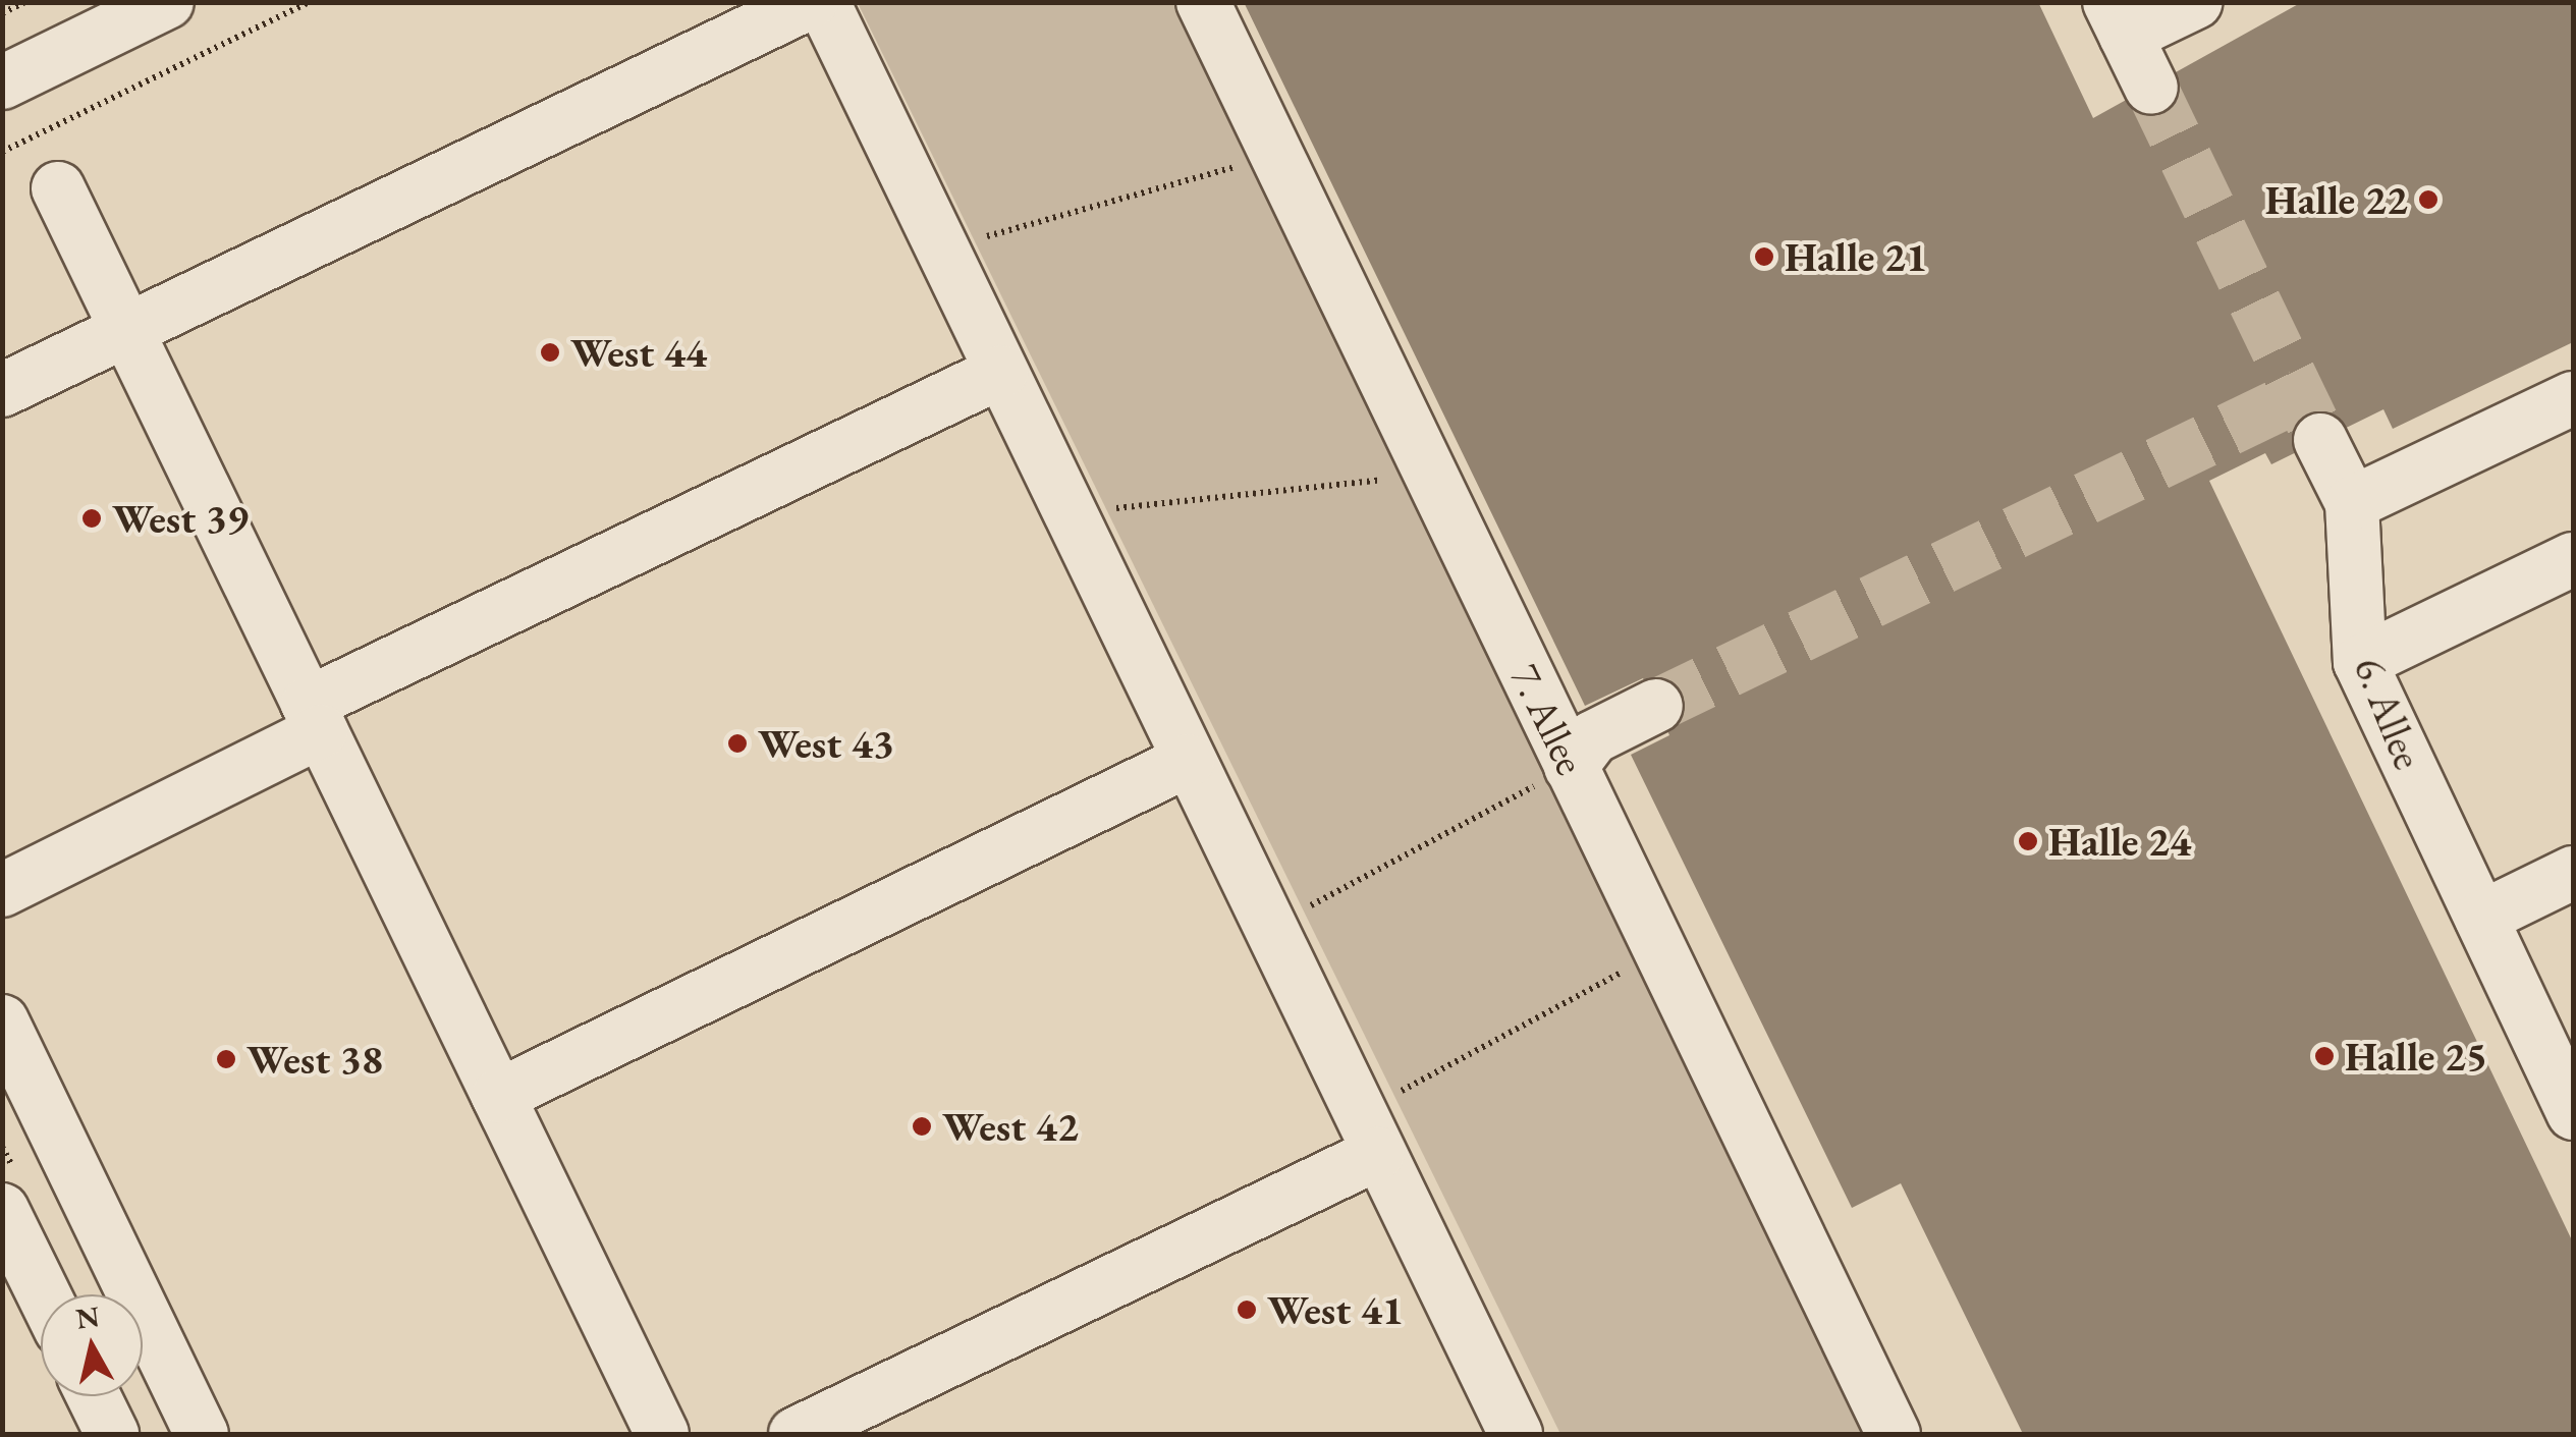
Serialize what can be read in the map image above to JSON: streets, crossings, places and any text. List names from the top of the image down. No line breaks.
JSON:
{"streets":{"street":["6. Allee","7. Allee"]},"places":["Halle 22","Halle 21","West 44","West 39","West 43","Halle 24","Halle 25","West 38","West 42","West 41"],"north":"top"}
